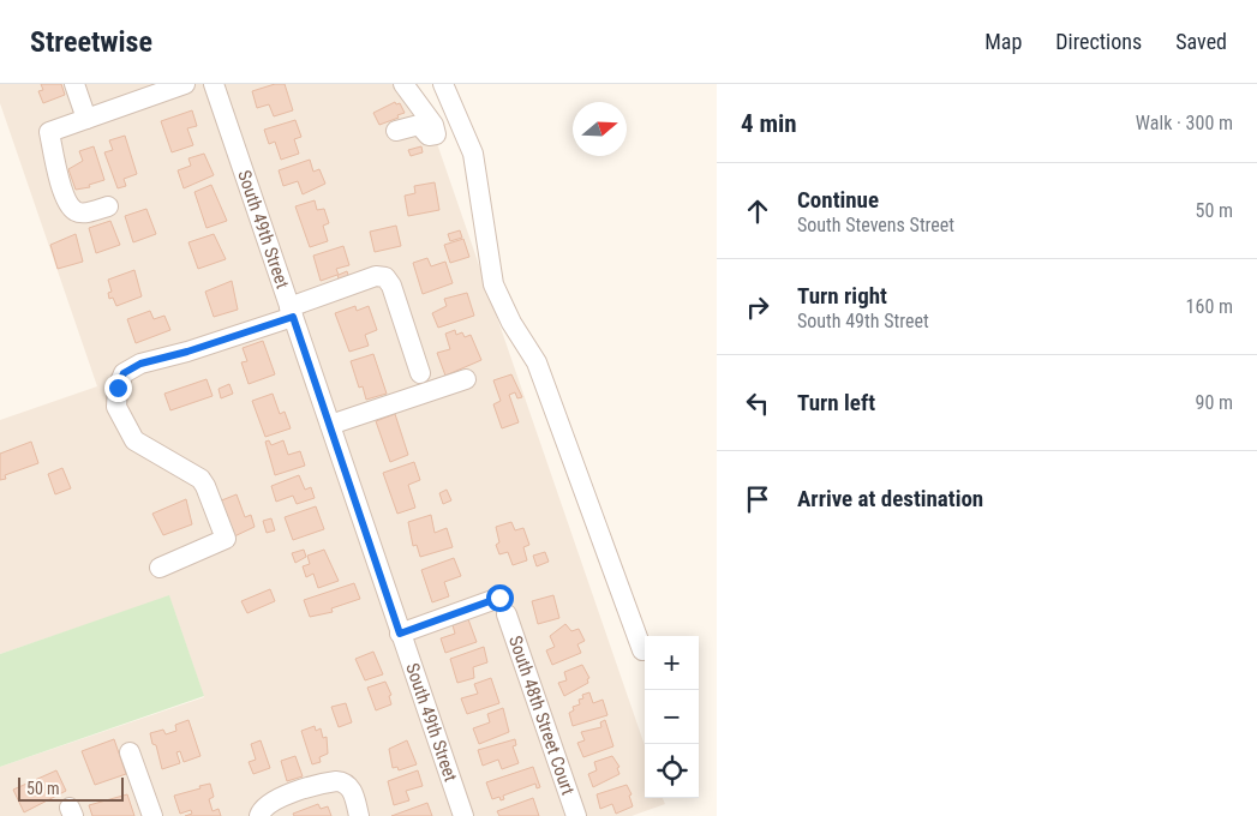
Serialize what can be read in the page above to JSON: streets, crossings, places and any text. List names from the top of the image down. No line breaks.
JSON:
{"streets":{"street":["South 49th Street","South 48th Street Court"]},"crossings":[["South 49th Street","South 48th Street Court"]],"scale_bar":"50 m","north":"right","page":{"header":"Streetwise","nav":["Map","Directions","Saved"],"heading":["4 min","Walk · 300 m"],"list":[["Continue","South Stevens Street","50 m"],["Turn right","South 49th Street","160 m"],["Turn left","90 m"],"Arrive at destination"],"map_buttons":["+","−"],"scale":"50 m"}}
